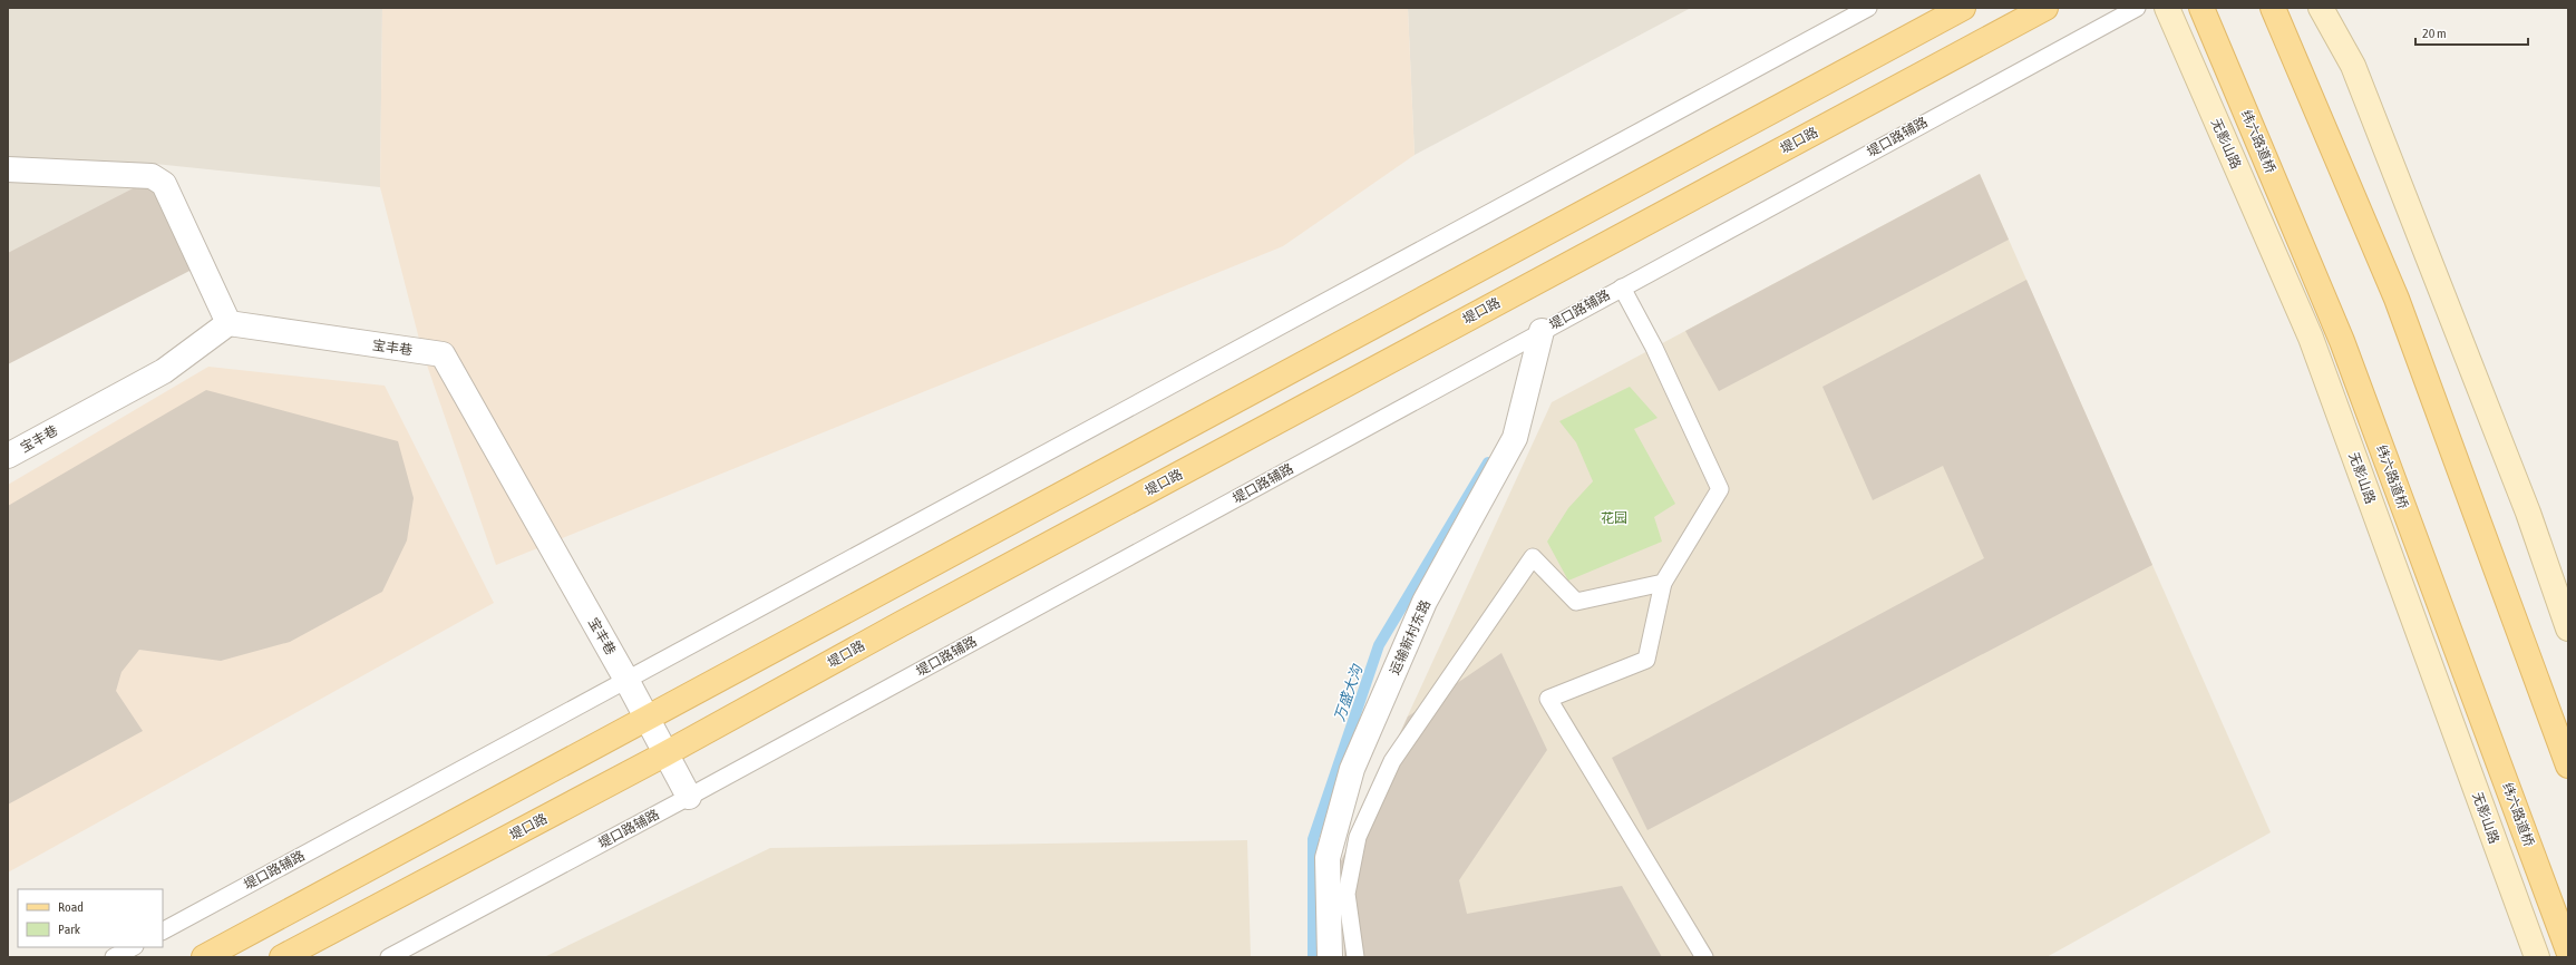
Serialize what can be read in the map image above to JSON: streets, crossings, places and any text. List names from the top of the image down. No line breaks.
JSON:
{"streets":{"main road":["堤口路","纬六路道桥","无影山路"],"street":["宝丰巷","运输新村东路"],"lane":["堤口路辅路"]},"crossings":[["堤口路辅路","宝丰巷"],["堤口路辅路","运输新村东路"]],"water":["万盛大沟"],"parks":["花园"],"legend":["Road","Park"],"scale_bar":"20 m"}
